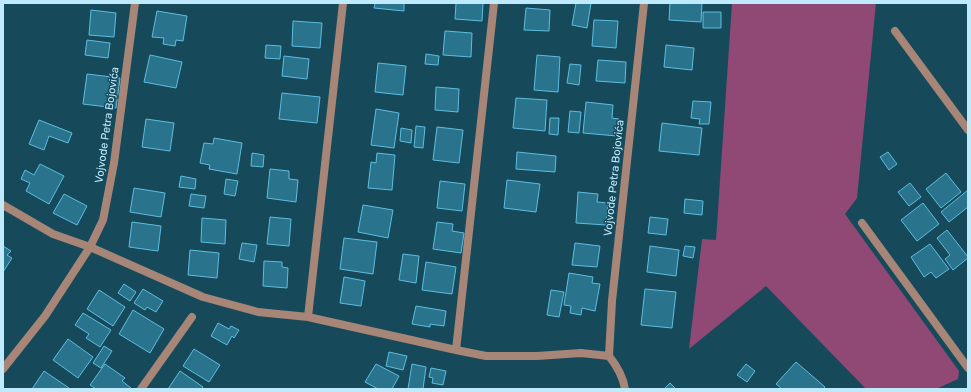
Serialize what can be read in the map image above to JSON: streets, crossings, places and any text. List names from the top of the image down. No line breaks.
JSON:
{"streets":{"street":["Vojvode Petra Bojovića"]}}
